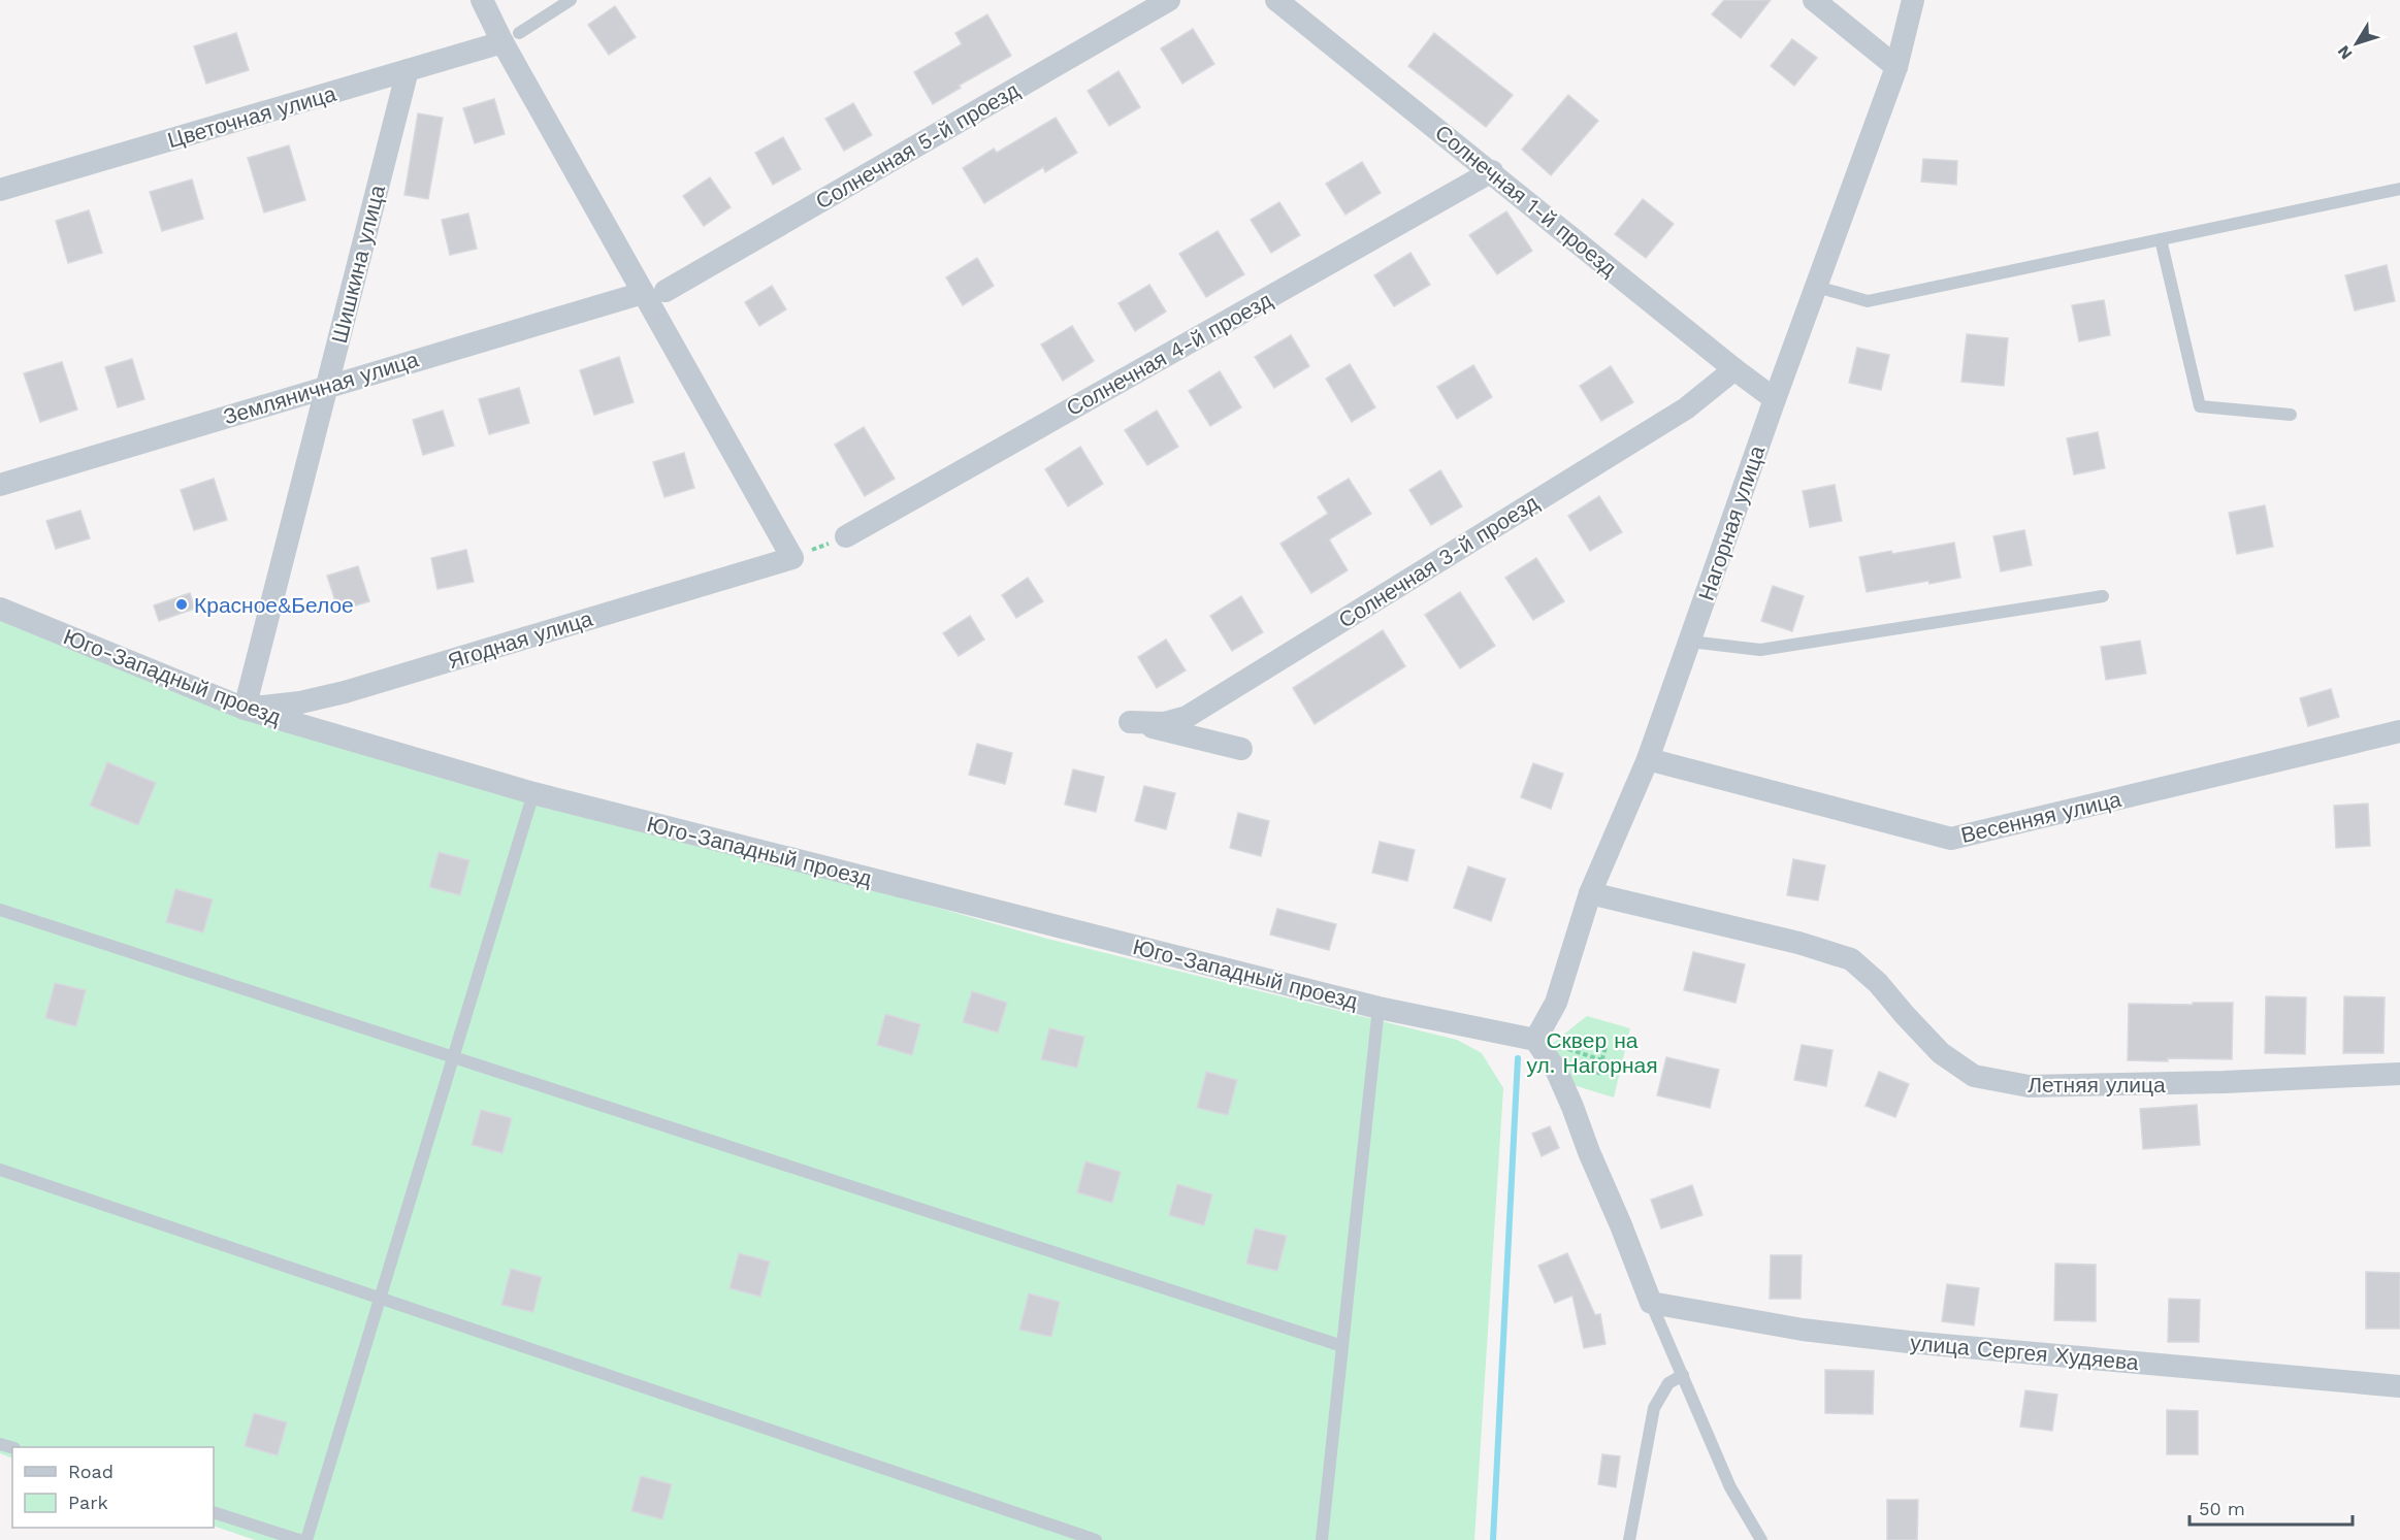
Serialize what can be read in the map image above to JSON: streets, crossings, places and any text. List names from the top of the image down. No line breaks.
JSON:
{"streets":{"street":["Цветочная улица","Солнечная 5-й проезд","Солнечная 1-й проезд","Шишкина улица","Солнечная 4-й проезд","Земляничная улица","Нагорная улица","Солнечная 3-й проезд","Ягодная улица","Юго-Западный проезд","Весенняя улица","Летняя улица","улица Сергея Худяева"]},"crossings":[["Цветочная улица","Шишкина улица"],["Солнечная 5-й проезд","Земляничная улица"],["Солнечная 1-й проезд","Солнечная 4-й проезд"],["Солнечная 1-й проезд","Нагорная улица"],["Солнечная 1-й проезд","Солнечная 3-й проезд"],["Шишкина улица","Земляничная улица"],["Шишкина улица","Ягодная улица"],["Шишкина улица","Юго-Западный проезд"],["Нагорная улица","Юго-Западный проезд"],["Нагорная улица","Весенняя улица"],["Нагорная улица","Летняя улица"],["Ягодная улица","Юго-Западный проезд"]],"parks":["Сквер на ул. Нагорная"],"places":["Красное&Белое"],"legend":["Road","Park"],"scale_bar":"50 m","north":"bottom left"}
